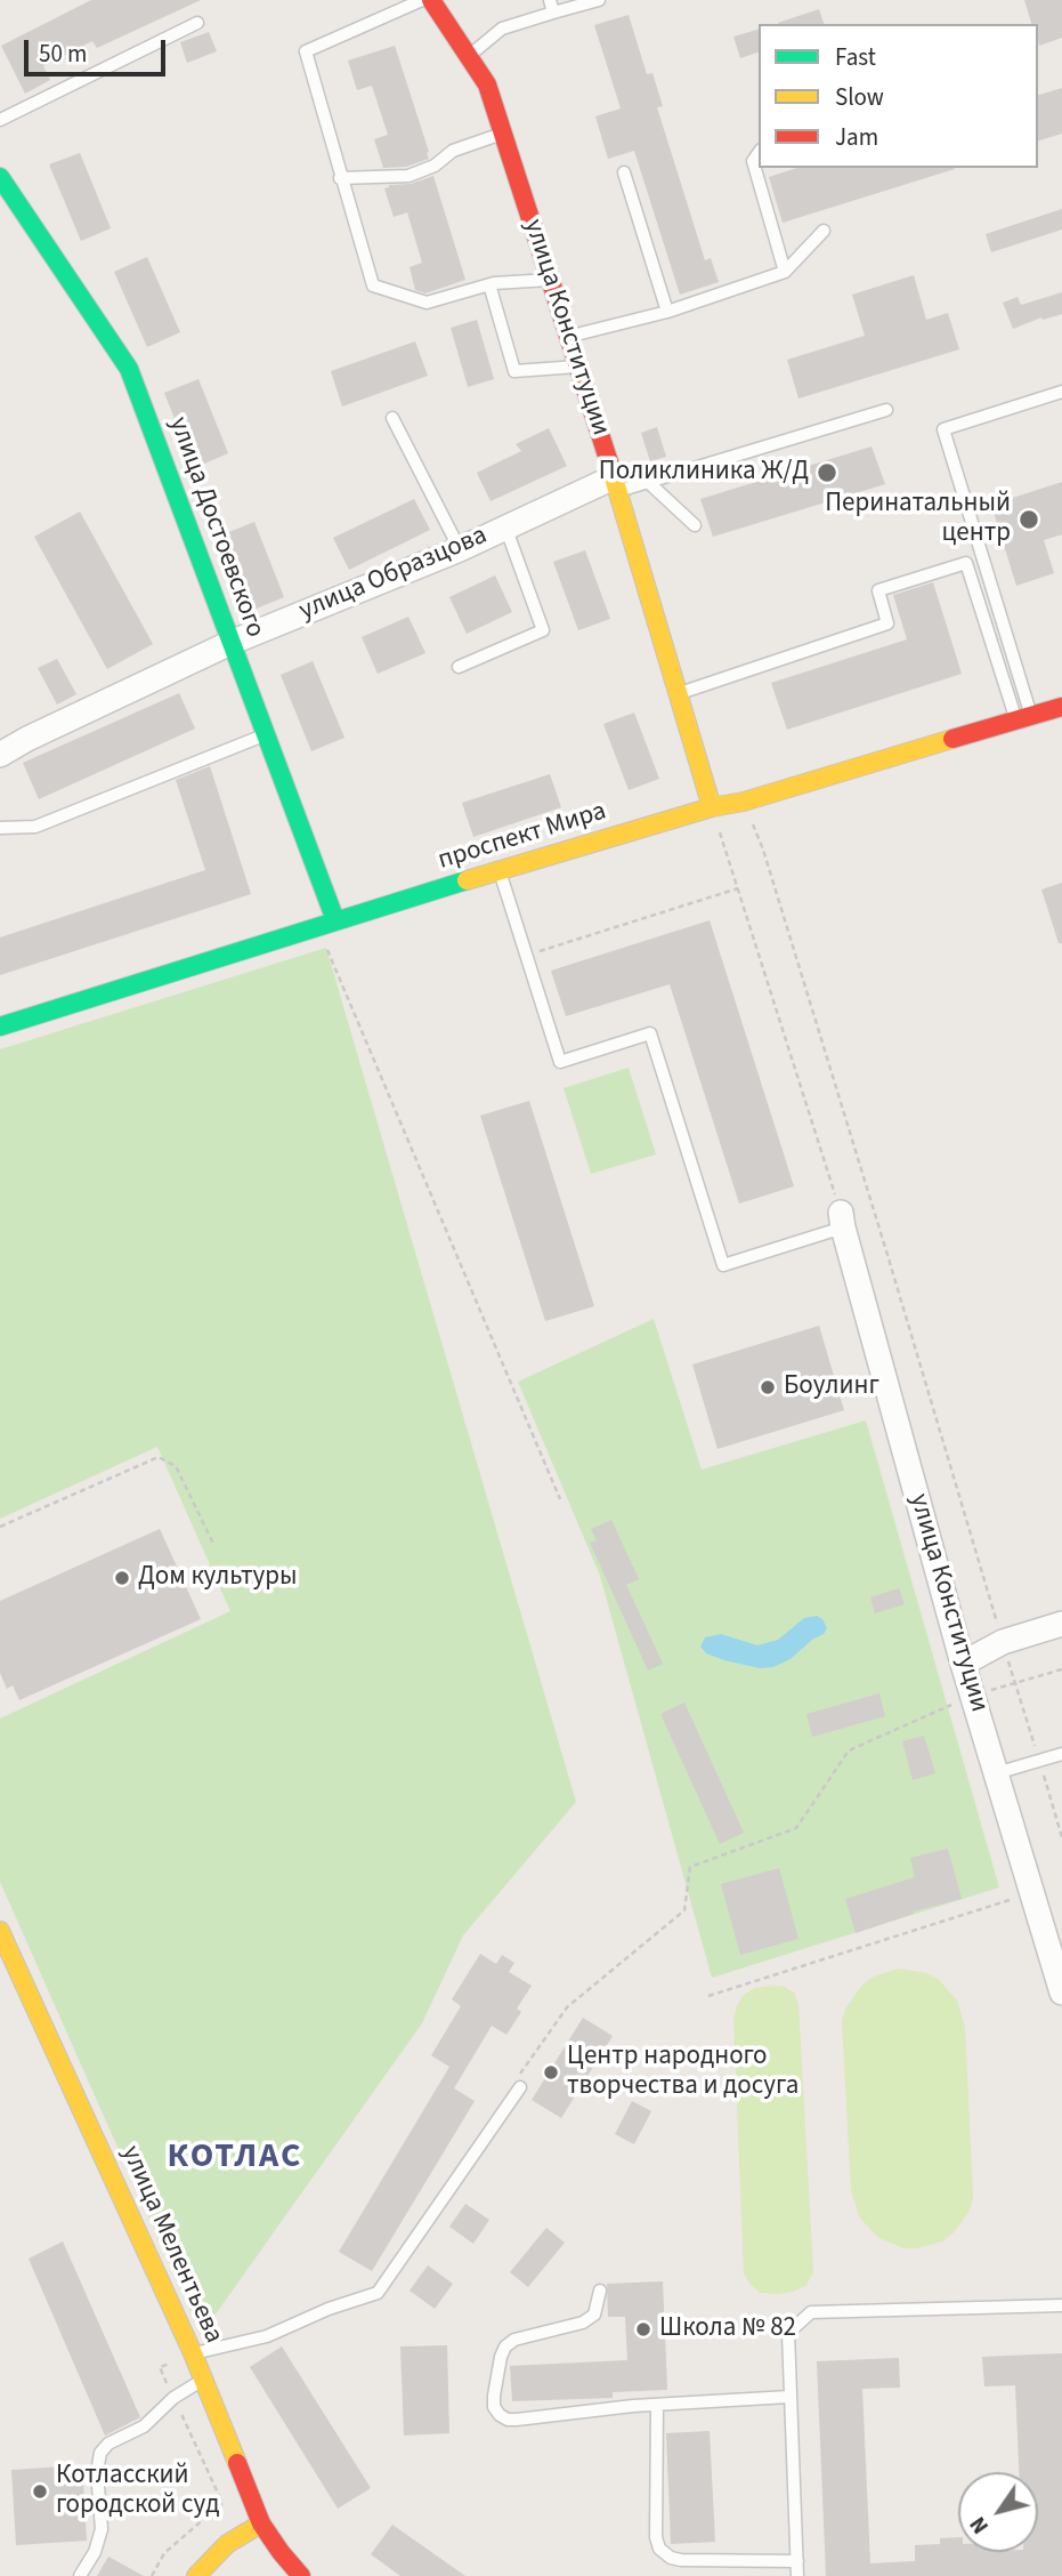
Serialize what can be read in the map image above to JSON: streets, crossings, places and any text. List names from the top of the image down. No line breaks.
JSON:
{"streets":{"street":["улица Конституции","улица Достоевского","улица Образцова","проспект Мира","улица Мелентьева"]},"crossings":[["улица Конституции","улица Образцова"],["улица Конституции","проспект Мира"],["улица Достоевского","улица Образцова"],["улица Достоевского","проспект Мира"]],"districts":["КОТЛАС"],"places":["Поликлиника Ж/Д","Перинатальный центр","Боулинг","Дом культуры","Центр народного творчества и досуга","Школа № 82","Котласский городской суд"],"legend":["Fast","Slow","Jam"],"scale_bar":"50 m","north":"bottom left"}
